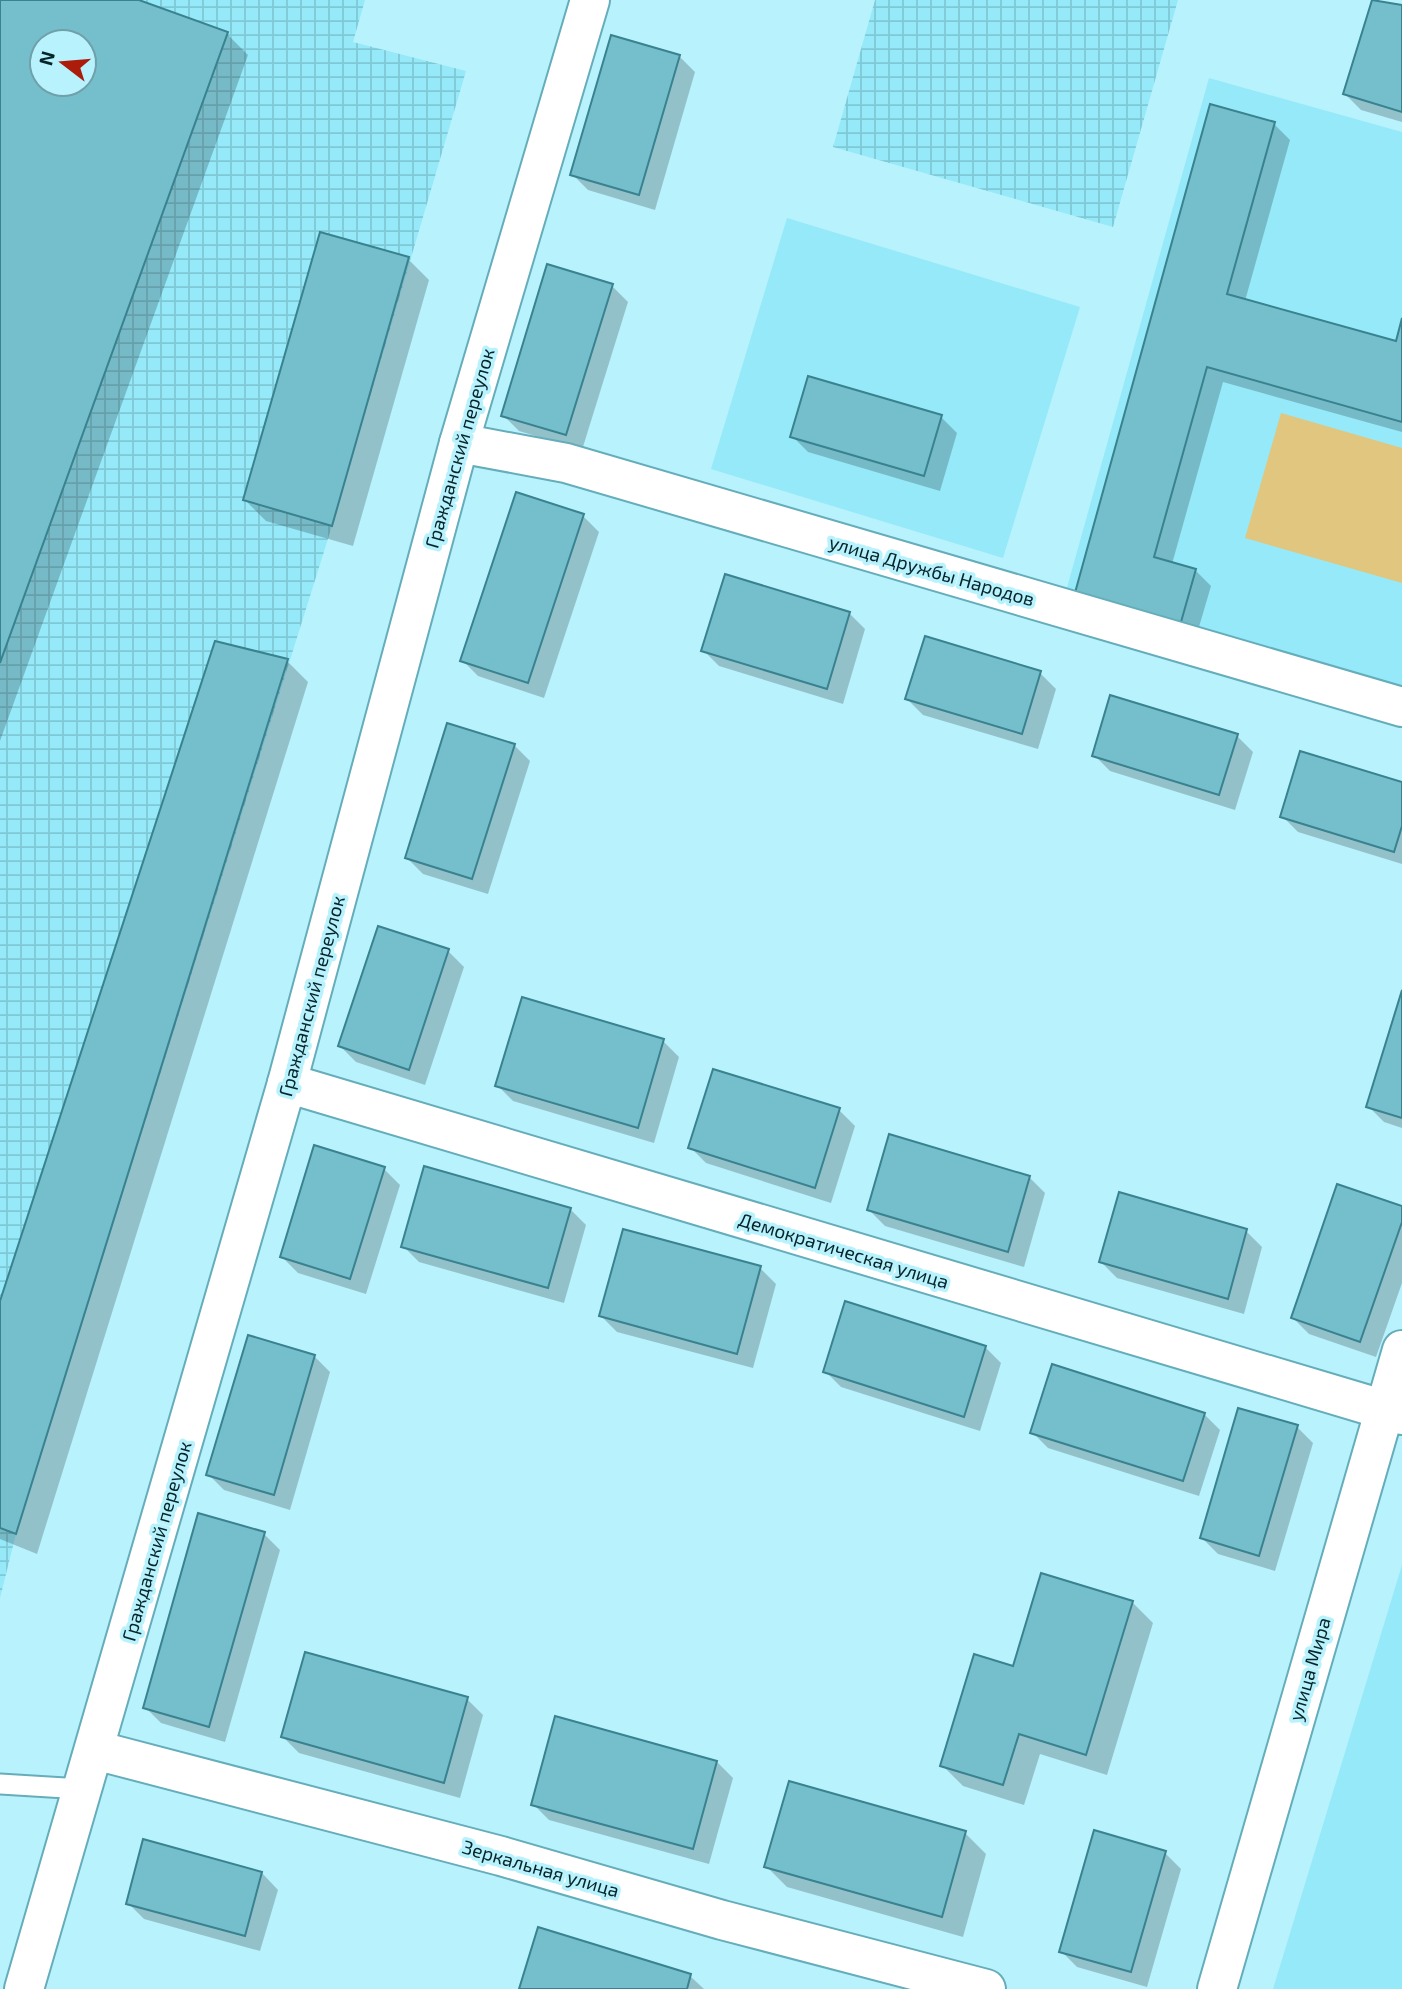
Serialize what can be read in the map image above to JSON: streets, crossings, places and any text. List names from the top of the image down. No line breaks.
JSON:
{"streets":{"street":["Гражданский переулок","улица Дружбы Народов","Демократическая улица","улица Мира","Зеркальная улица"]},"crossings":[["Гражданский переулок","улица Дружбы Народов"],["Гражданский переулок","Демократическая улица"],["Гражданский переулок","Зеркальная улица"],["Демократическая улица","улица Мира"]],"north":"left"}
